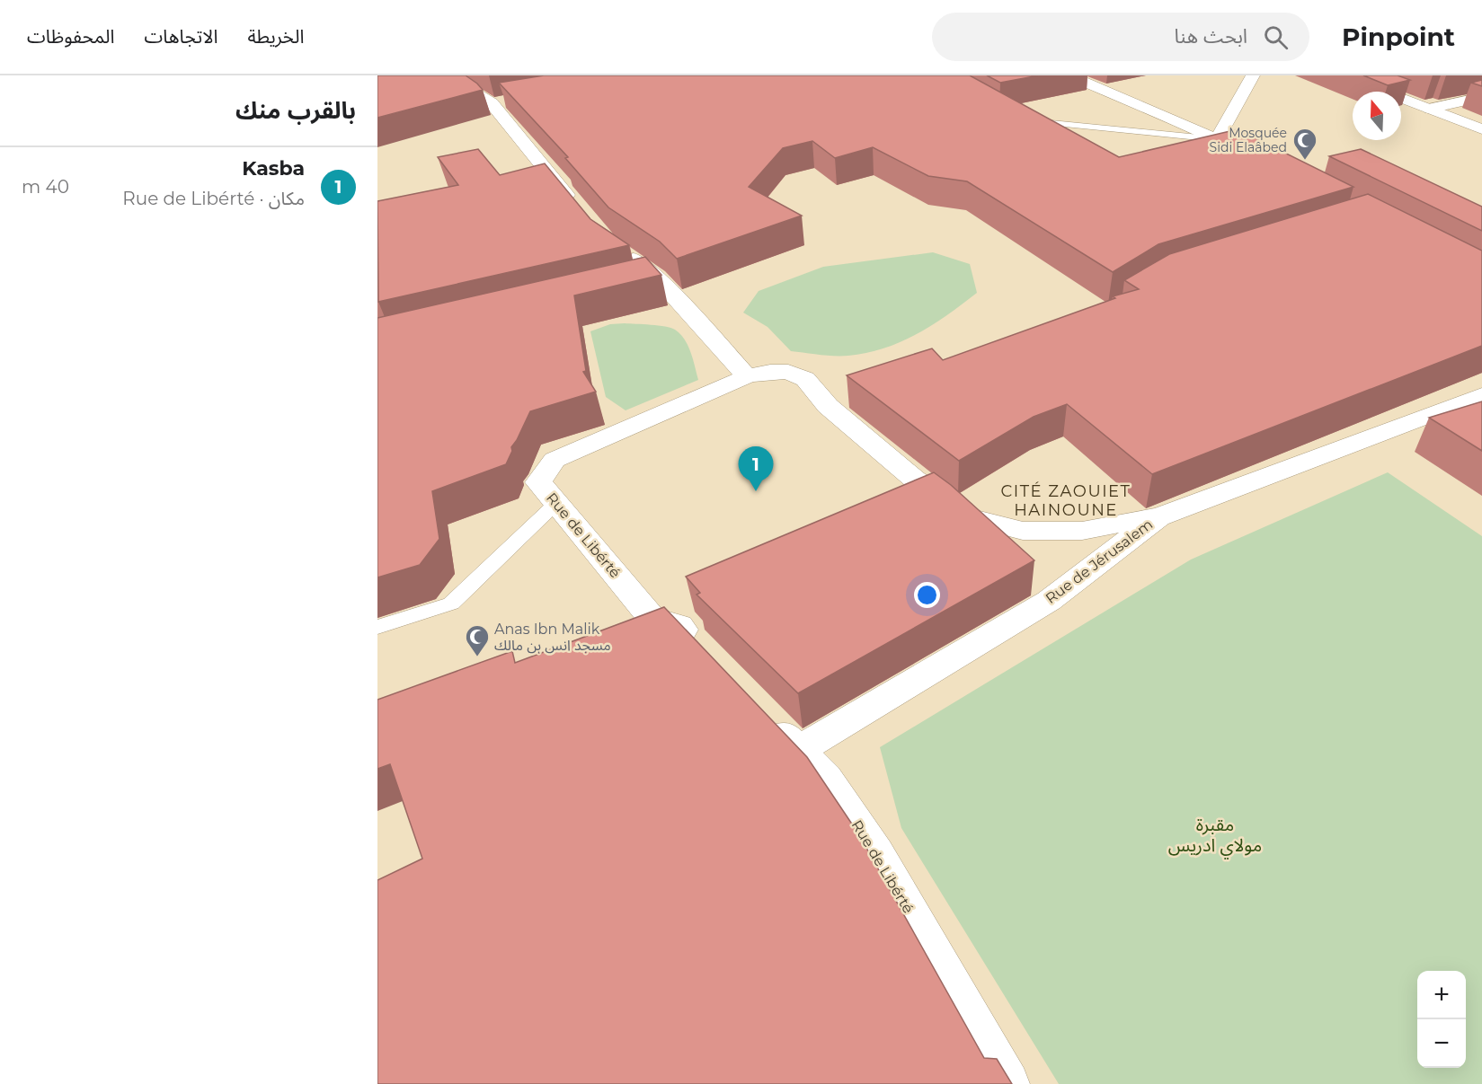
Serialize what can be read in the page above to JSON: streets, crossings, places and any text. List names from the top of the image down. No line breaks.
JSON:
{"streets":{"street":["Rue de Libérté","Rue de Jérusalem"]},"crossings":[["Rue de Libérté","Rue de Jérusalem"]],"districts":["CITÉ ZAOUIET HAINOUNE"],"parks":["مقبرة مولاي ادريس"],"places":{"mosque":["Mosquée Sidi Elaâbed","Anas Ibn Malik مسجد انس بن مالك"]},"north":"top","page":{"header":"Pinpoint","search":"ابحث هنا","nav":["الخريطة","الاتجاهات","المحفوظات"],"heading":"بالقرب منك","list":[{"mark":"1","name":"Kasba","note":"مكان · Rue de Libérté","value":"40 m"}],"pins":"1","map_buttons":["+","−"]}}
